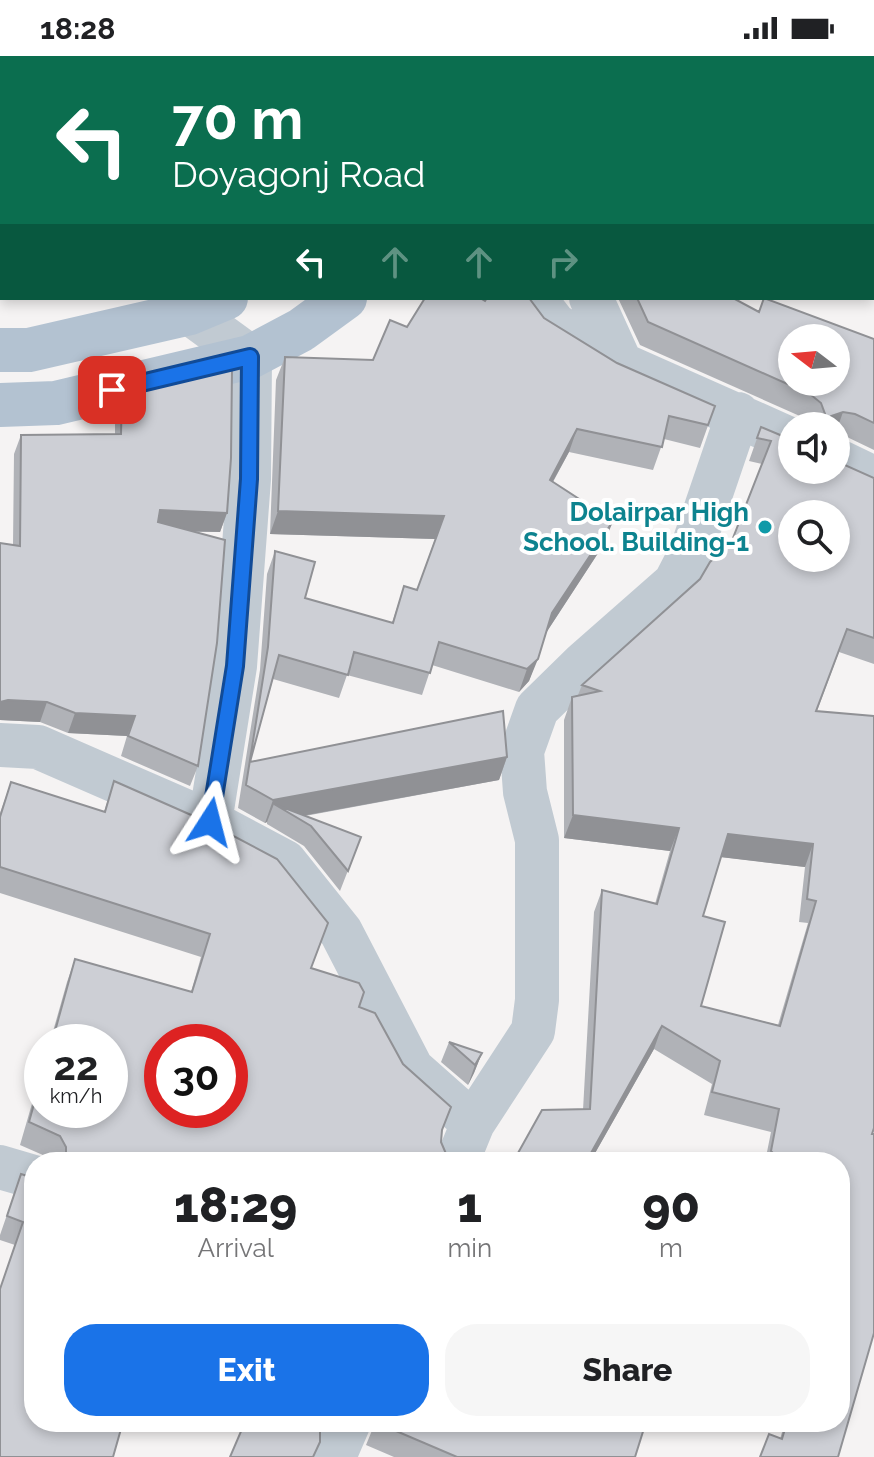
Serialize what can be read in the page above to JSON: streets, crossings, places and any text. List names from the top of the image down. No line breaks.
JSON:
{"places":["Dolairpar High School. Building-1"],"north":"left","page":{"status":"18:28","turn":["70 m","Doyagonj Road"],"speed":"22 km/h","limit":"30","eta":["18:29","Arrival","1","min","90","m"],"buttons":["Exit","Share"]}}
